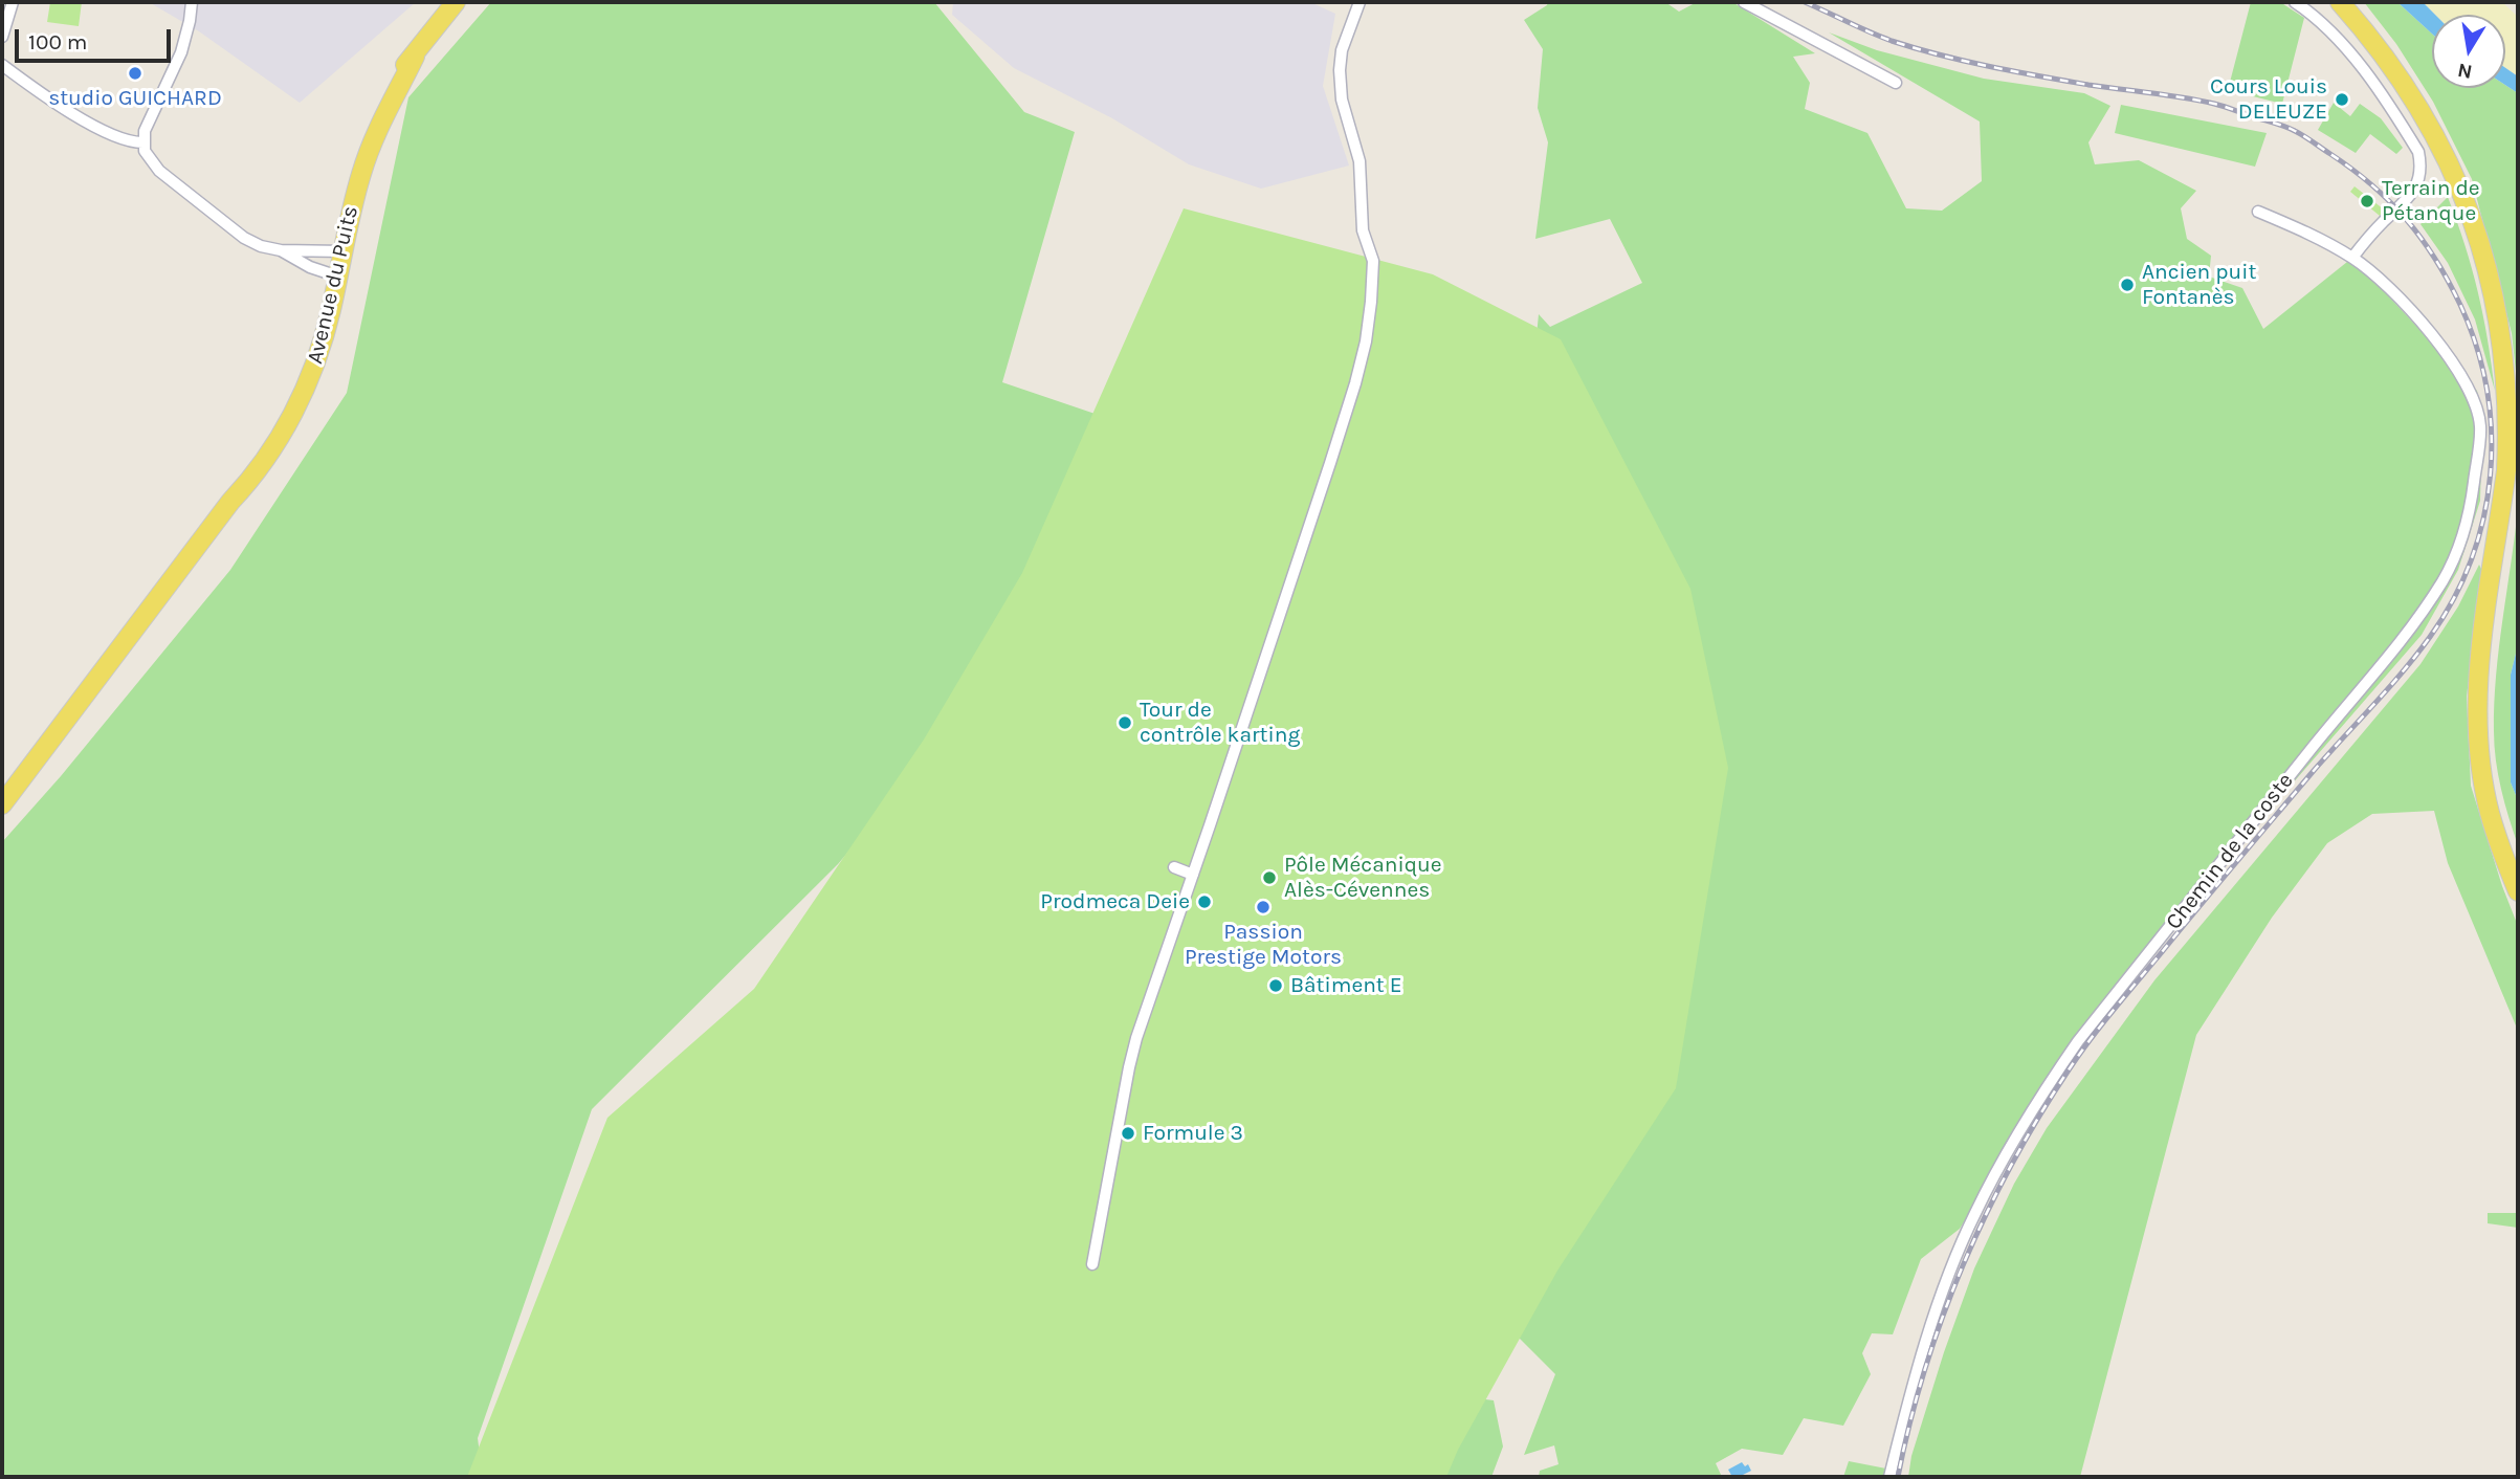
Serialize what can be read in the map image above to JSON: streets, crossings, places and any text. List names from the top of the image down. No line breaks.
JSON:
{"streets":{"main road":["Avenue du Puits"],"street":["Chemin de la coste"]},"places":["studio GUICHARD","Cours Louis DELEUZE","Terrain de Pétanque","Ancien puit Fontanès","Tour de contrôle karting","Pôle Mécanique Alès-Cévennes","Prodmeca Deie","Passion Prestige Motors","Bâtiment E","Formule 3"],"scale_bar":"100 m","north":"bottom"}
